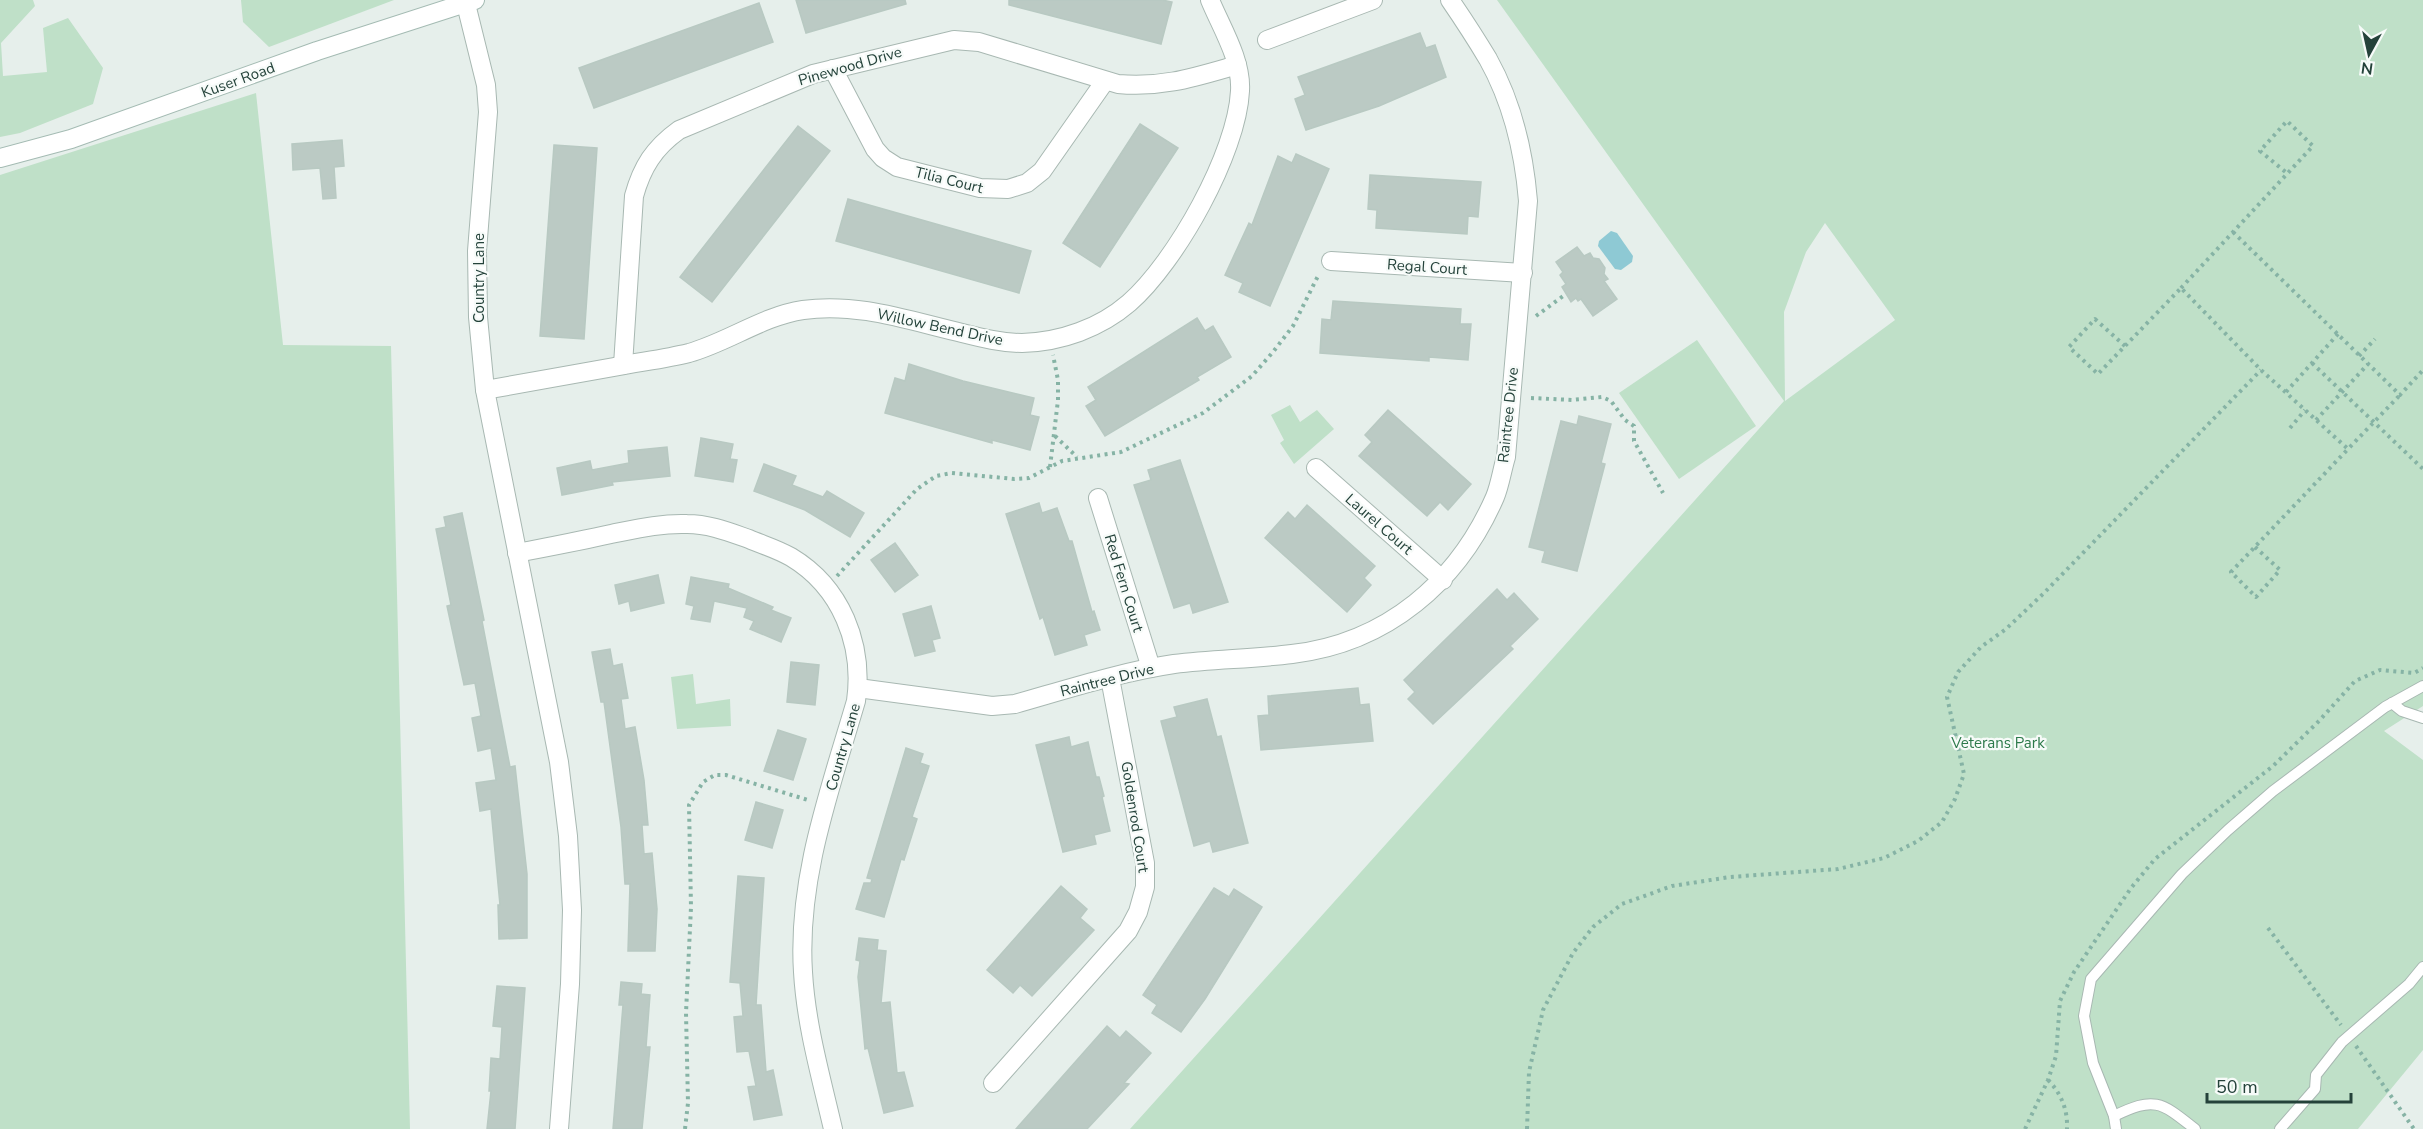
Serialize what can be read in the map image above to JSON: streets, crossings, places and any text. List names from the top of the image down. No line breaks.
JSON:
{"streets":{"street":["Pinewood Drive","Kuser Road","Tilia Court","Regal Court","Country Lane","Willow Bend Drive","Raintree Drive","Laurel Court","Red Fern Court","Goldenrod Court"]},"crossings":[["Pinewood Drive","Tilia Court"],["Pinewood Drive","Willow Bend Drive"],["Kuser Road","Country Lane"],["Regal Court","Raintree Drive"],["Country Lane","Willow Bend Drive"],["Country Lane","Raintree Drive"],["Raintree Drive","Laurel Court"],["Raintree Drive","Red Fern Court"],["Raintree Drive","Goldenrod Court"]],"parks":["Veterans Park"],"scale_bar":"50 m","north":"bottom"}
